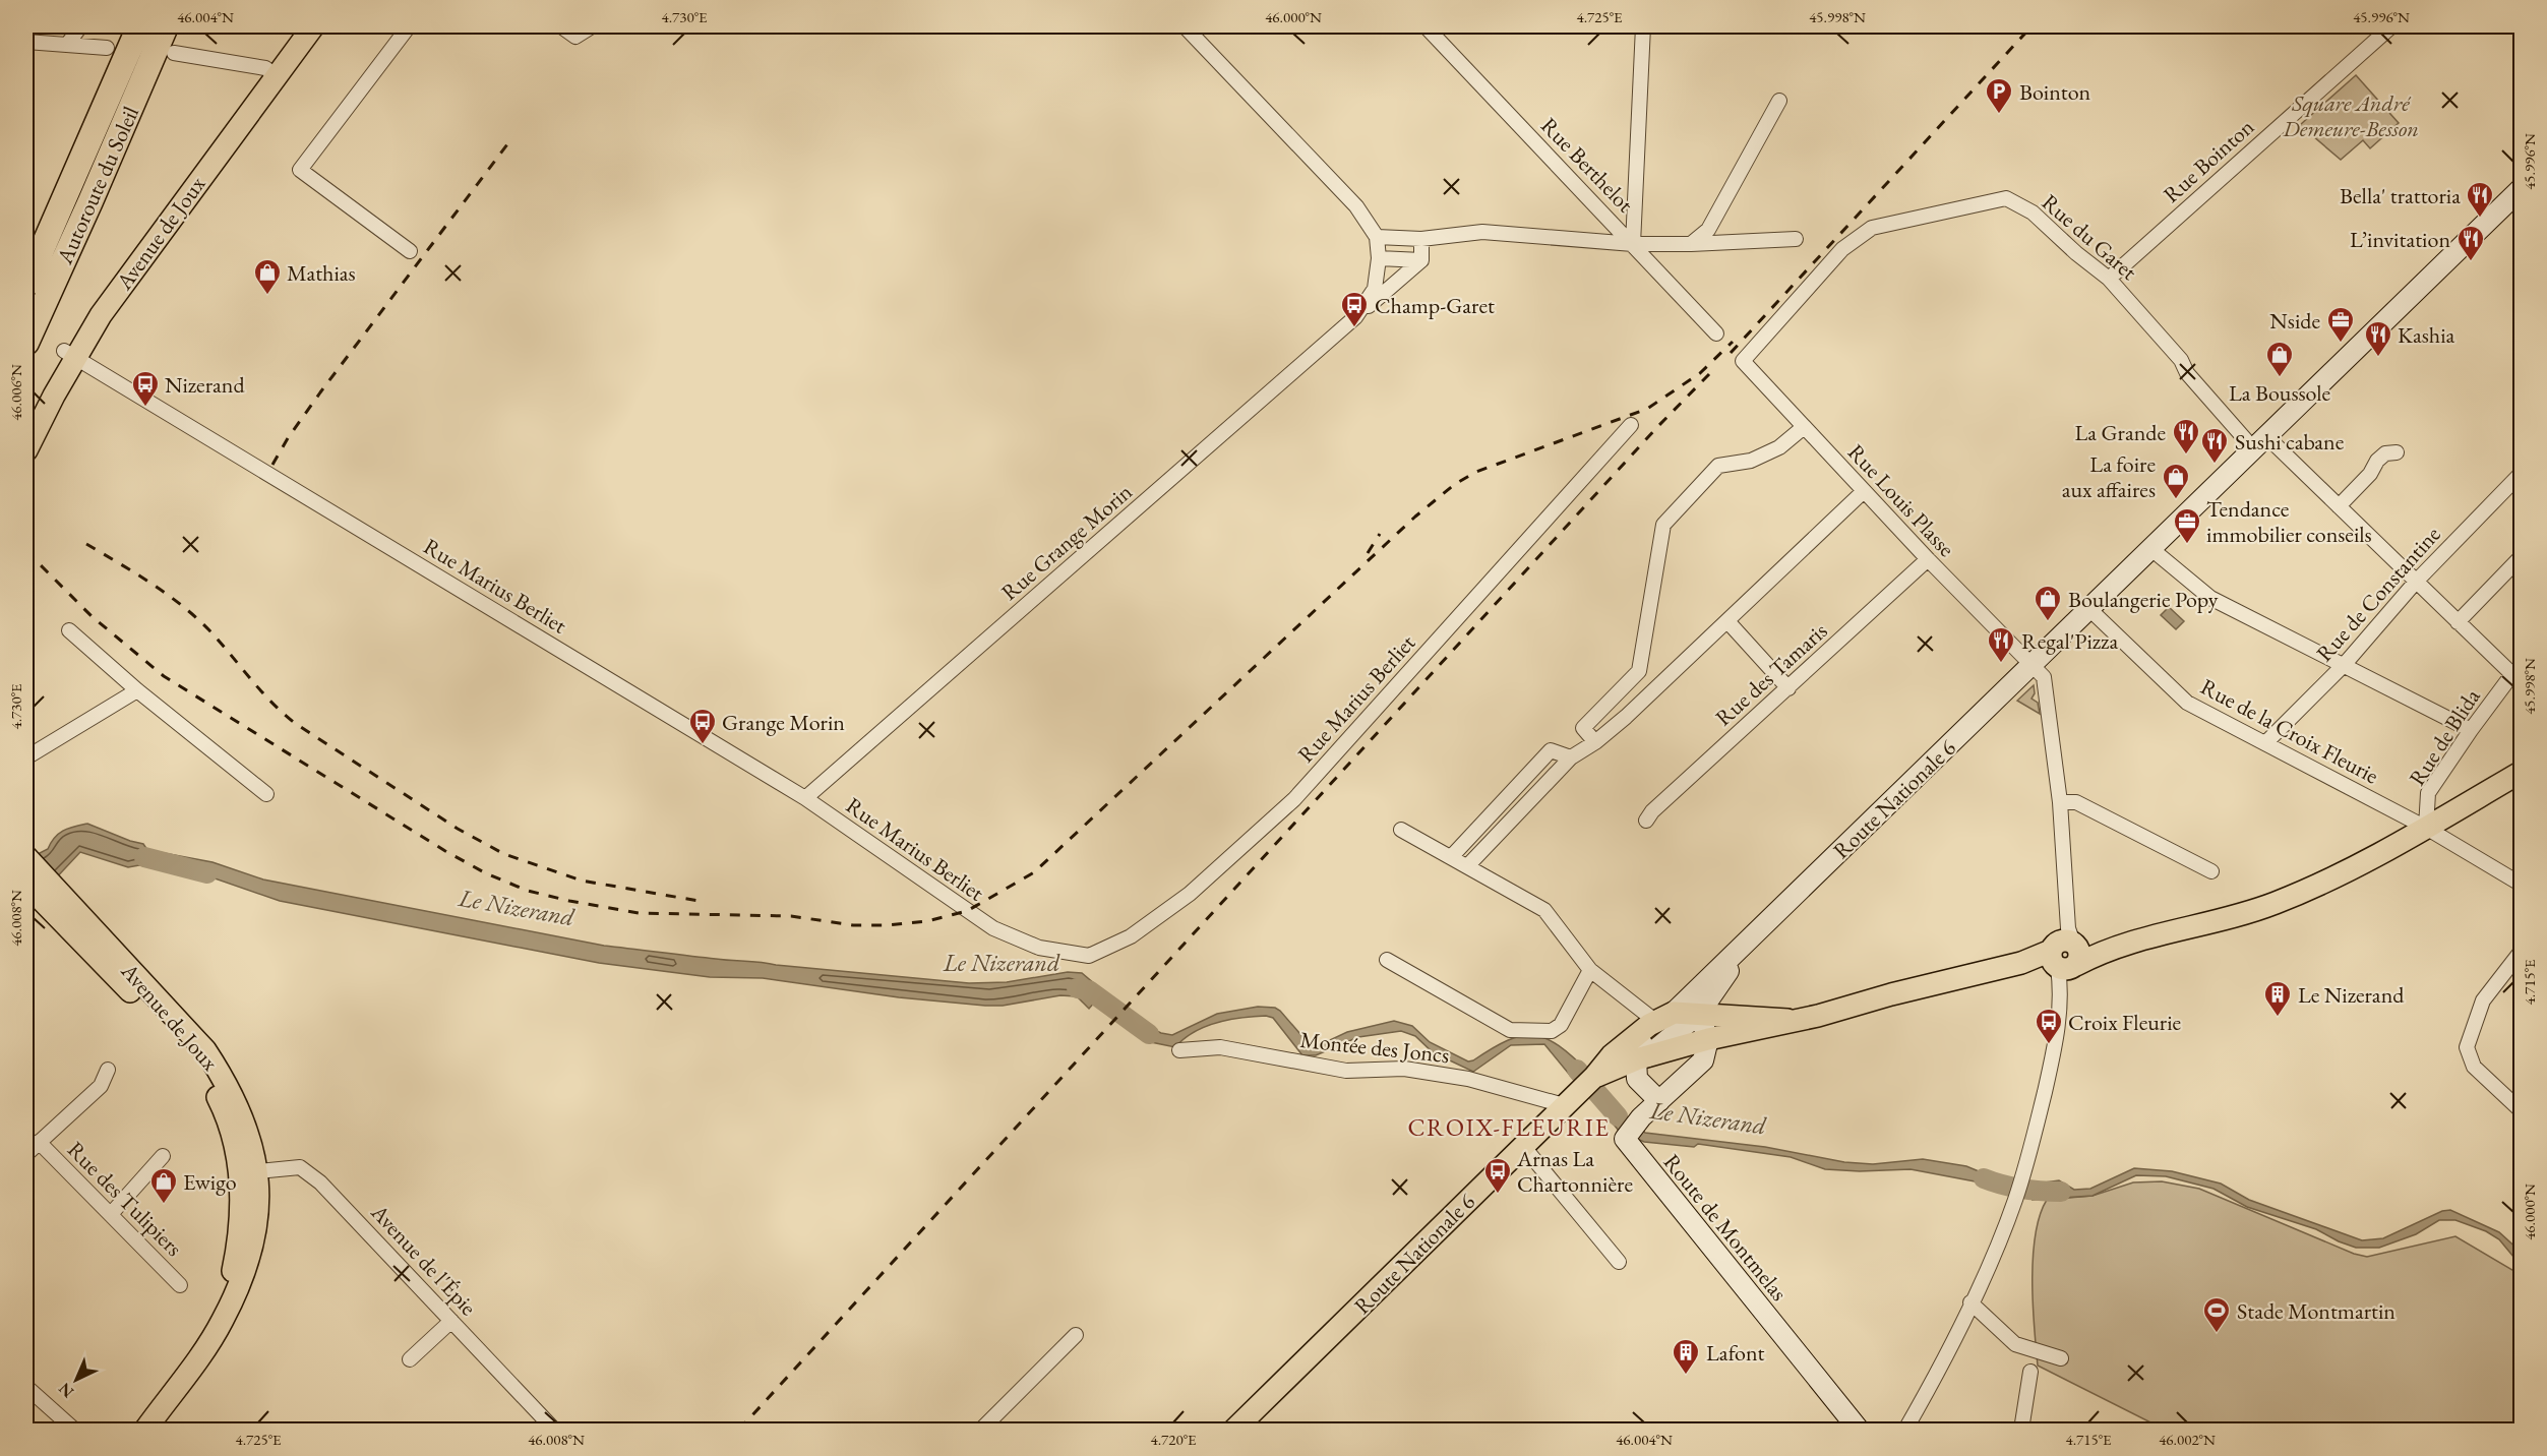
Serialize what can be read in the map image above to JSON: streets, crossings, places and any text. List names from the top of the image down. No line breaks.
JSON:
{"streets":{"highway":["Autoroute du Soleil"],"main road":["Avenue de Joux","Route Nationale 6","Route de Montmelas"],"street":["Rue Bointon","Rue Berthelot","Rue du Garet","Rue Louis Plasse","Rue Grange Morin","Rue Marius Berliet","Rue de Constantine","Rue des Tamaris","Rue de la Croix Fleurie","Rue de Blida","Montée des Joncs","Rue des Tulipiers","Avenue de l'Épie"]},"crossings":[["Rue Bointon","Rue du Garet"],["Avenue de Joux","Rue Marius Berliet"],["Avenue de Joux","Avenue de l'Épie"],["Rue du Garet","Rue Louis Plasse"],["Rue du Garet","Rue de Constantine"],["Rue du Garet","Rue de Blida"],["Rue du Garet","Route Nationale 6"],["Rue Louis Plasse","Rue des Tamaris"],["Rue Louis Plasse","Route Nationale 6"],["Rue Grange Morin","Rue Marius Berliet"],["Rue de Constantine","Rue de la Croix Fleurie"],["Rue de la Croix Fleurie","Rue de Blida"],["Rue de la Croix Fleurie","Route Nationale 6"],["Route Nationale 6","Montée des Joncs"]],"districts":["CROIX-FLEURIE"],"water":["Le Nizerand"],"parks":["Square André Demeure-Besson"],"places":{"parking":["Bointon"],"restaurant":["Bella' trattoria","L’invitation","Kashia","La Grande","Sushi cabane","Regal'Pizza"],"shop":["Mathias","La Boussole","La foire aux affaires","Boulangerie Popy","Ewigo"],"bus stop":["Champ-Garet","Nizerand","Grange Morin","Croix Fleurie","Arnas La Chartonnière"],"office":["Nside","Tendance immobilier conseils"],"building":["Le Nizerand","Lafont"],"sports":["Stade Montmartin"]},"north":"bottom left","coordinates":["46.004°N","4.730°E","46.000°N","4.725°E","45.998°N","45.996°N","46.006°N","46.008°N","4.715°E","4.720°E","46.002°N"]}
